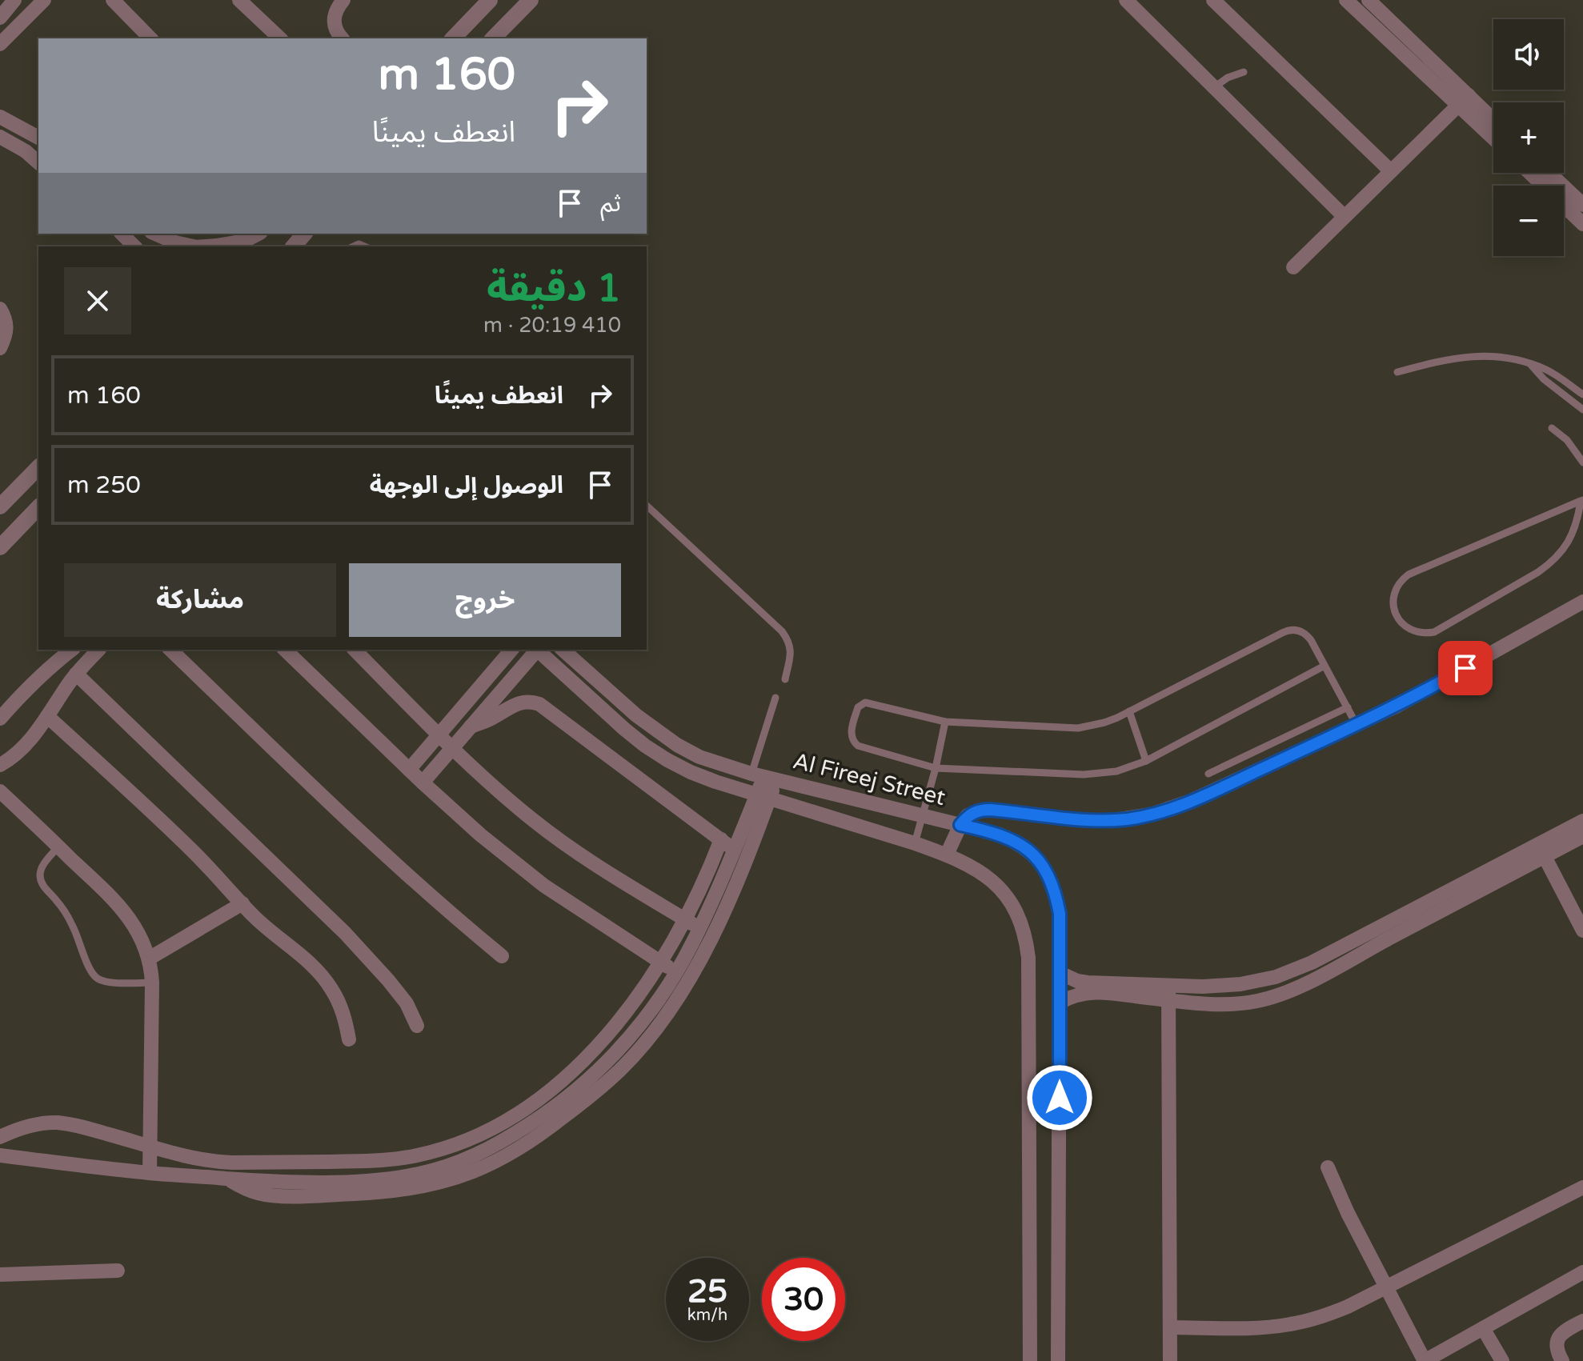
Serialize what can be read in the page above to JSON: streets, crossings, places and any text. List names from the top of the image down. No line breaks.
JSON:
{"streets":{"street":["Al Fireej Street"]},"page":{"map_buttons":["+","−"],"turn":["160 m","انعطف يمينًا"],"then":"ثم","heading":["1 دقيقة","410 m · 20:19"],"list":[{"name":"انعطف يمينًا","value":"160 m"},{"name":"الوصول إلى الوجهة","value":"250 m"}],"buttons":["خروج","مشاركة"],"speed":"25 km/h","limit":"30"}}
